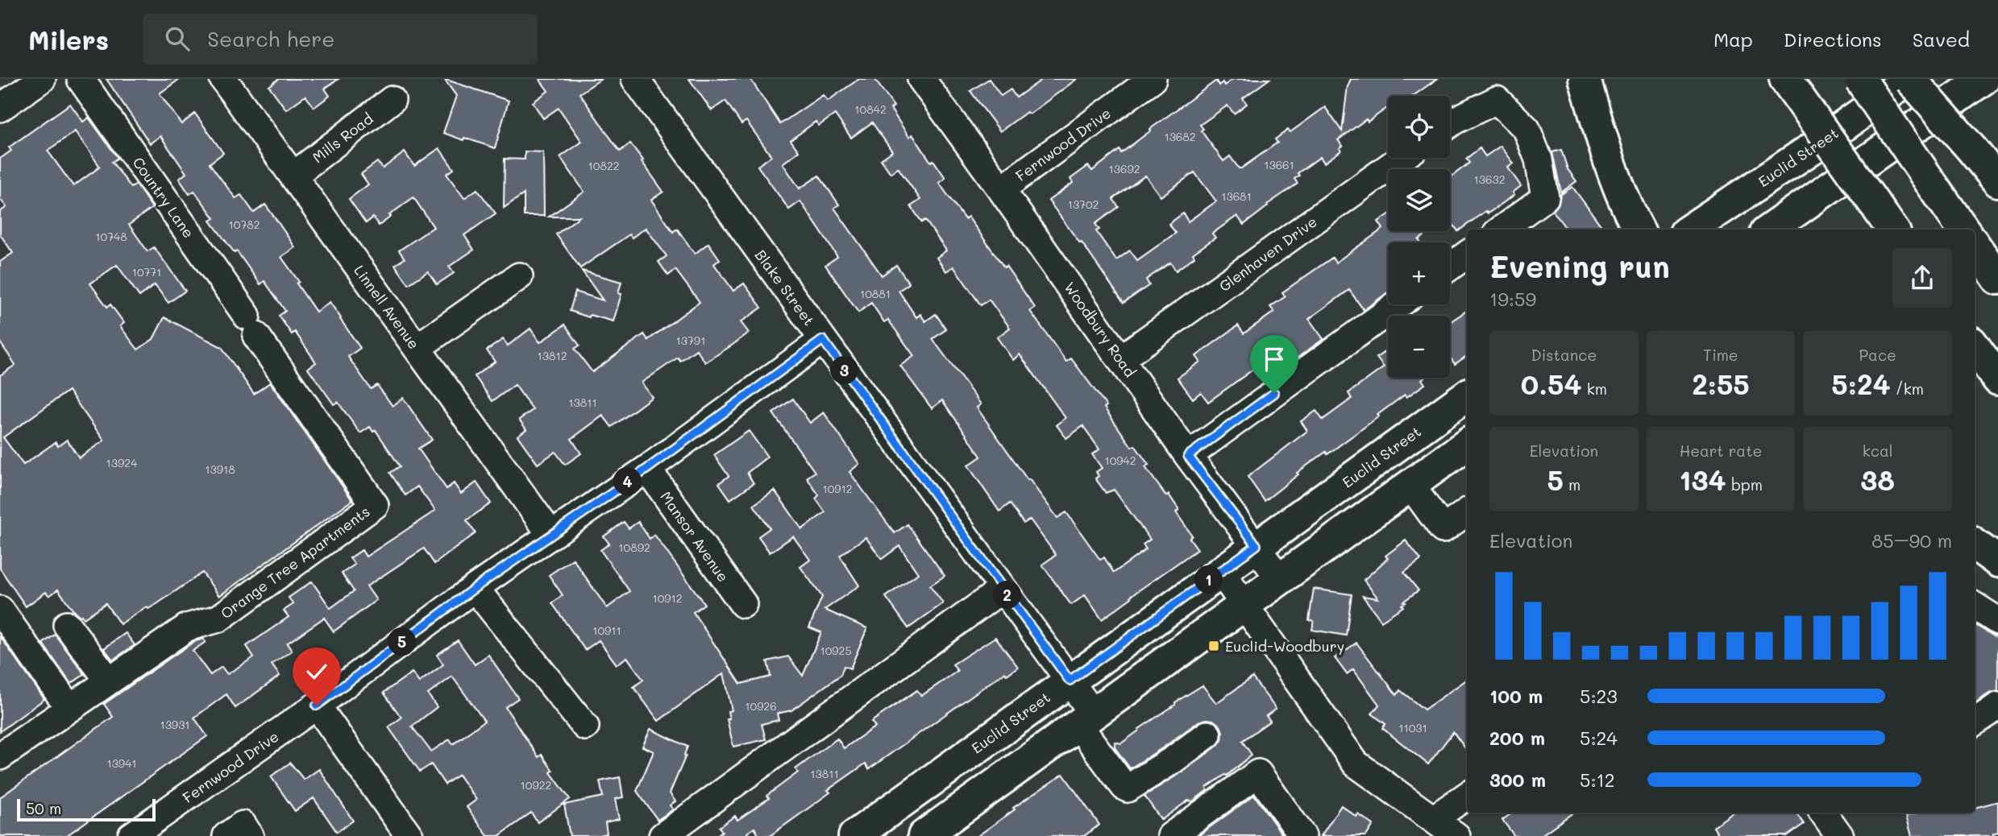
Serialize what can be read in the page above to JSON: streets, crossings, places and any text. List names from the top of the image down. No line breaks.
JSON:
{"streets":{"main road":["Euclid Street"],"street":["Mills Road","Fernwood Drive","Country Lane","Glenhaven Drive","Blake Street","Linnell Avenue","Woodbury Road","Mansor Avenue","Orange Tree Apartments"]},"crossings":[["Mills Road","Linnell Avenue"],["Fernwood Drive","Blake Street"],["Fernwood Drive","Linnell Avenue"],["Fernwood Drive","Woodbury Road"],["Fernwood Drive","Mansor Avenue"],["Euclid Street","Blake Street"],["Euclid Street","Woodbury Road"],["Country Lane","Orange Tree Apartments"],["Glenhaven Drive","Woodbury Road"]],"places":{"transit":["Euclid-Woodbury"]},"house_numbers":["10842","13682","13661","10822","13692","13632","13681","13702","10782","10748","10771","10881","13791","13812","13811","10942","13924","13918","10912","10892","10912","10911","10925","10926","13931","11031","13941","13811","10922"],"scale_bar":"50 m","page":{"header":"Milers","search":"Search here","nav":["Map","Directions","Saved"],"map_buttons":["+","−"],"heading":["Evening run","19:59"],"stats":[["Distance","0.54 km"],["Time","2:55"],["Pace","5:24 /km"],["Elevation","5 m"],["Heart rate","134 bpm"],["kcal","38"]],"pins":["3","4","1","2","5"],"chart":["Elevation","85–90 m"],"list":[{"name":"100 m","note":"5:23"},{"name":"200 m","note":"5:24"},{"name":"300 m","note":"5:12"}],"scale":"50 m"}}
